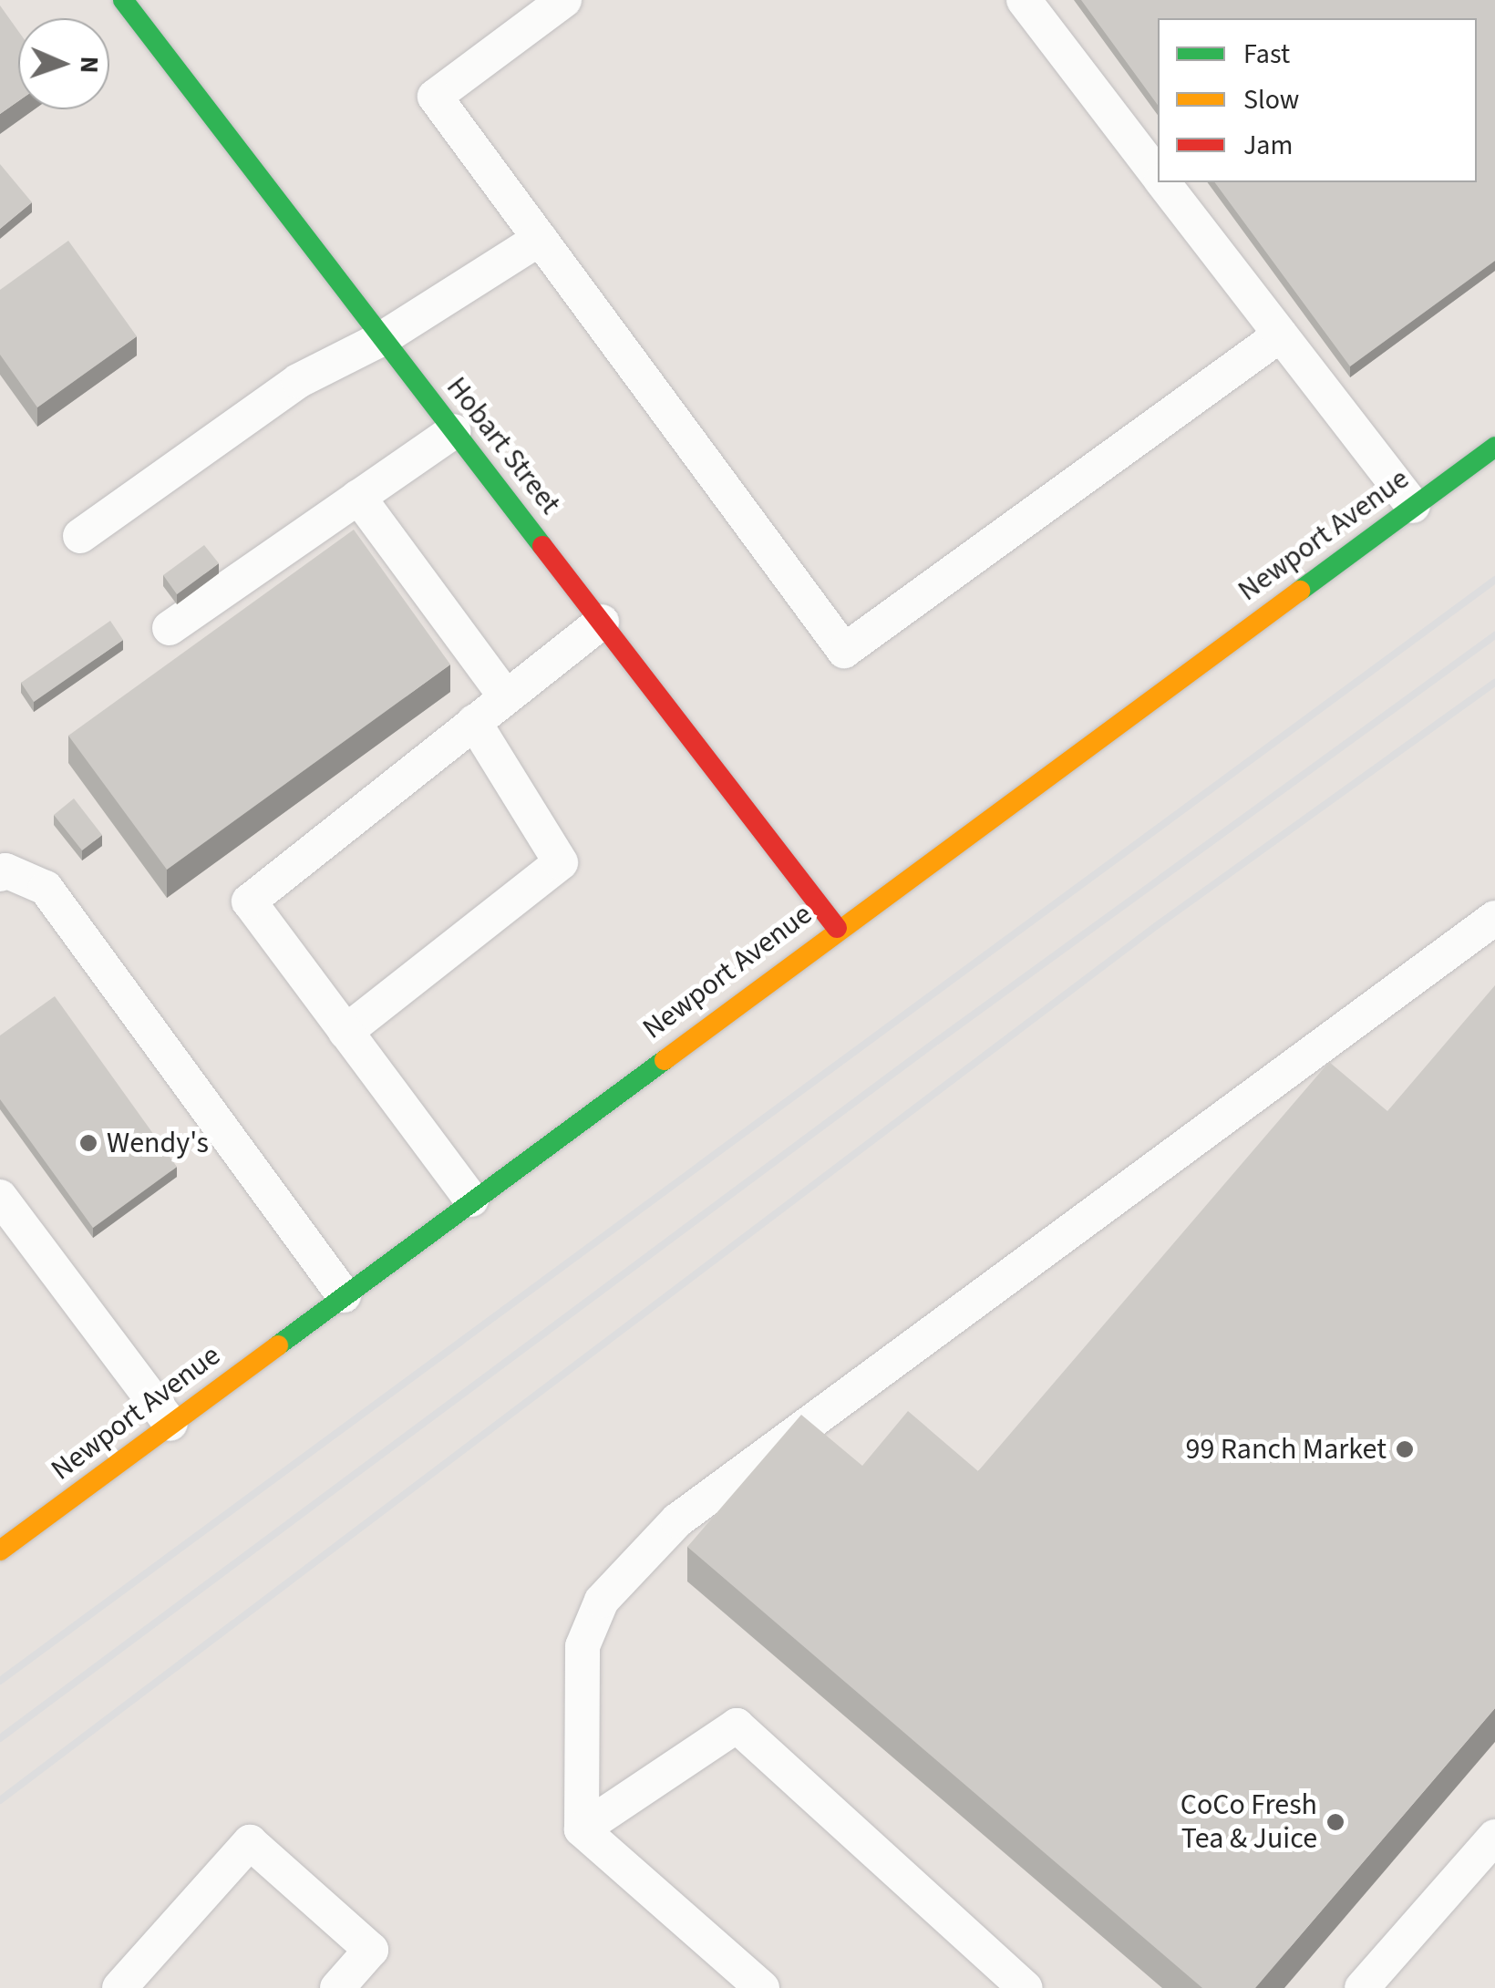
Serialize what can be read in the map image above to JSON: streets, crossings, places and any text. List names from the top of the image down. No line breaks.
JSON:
{"streets":{"main road":["Hobart Street","Newport Avenue"]},"crossings":[["Hobart Street","Newport Avenue"]],"places":["Wendy's","99 Ranch Market","CoCo Fresh Tea & Juice"],"legend":["Fast","Slow","Jam"],"north":"right"}
